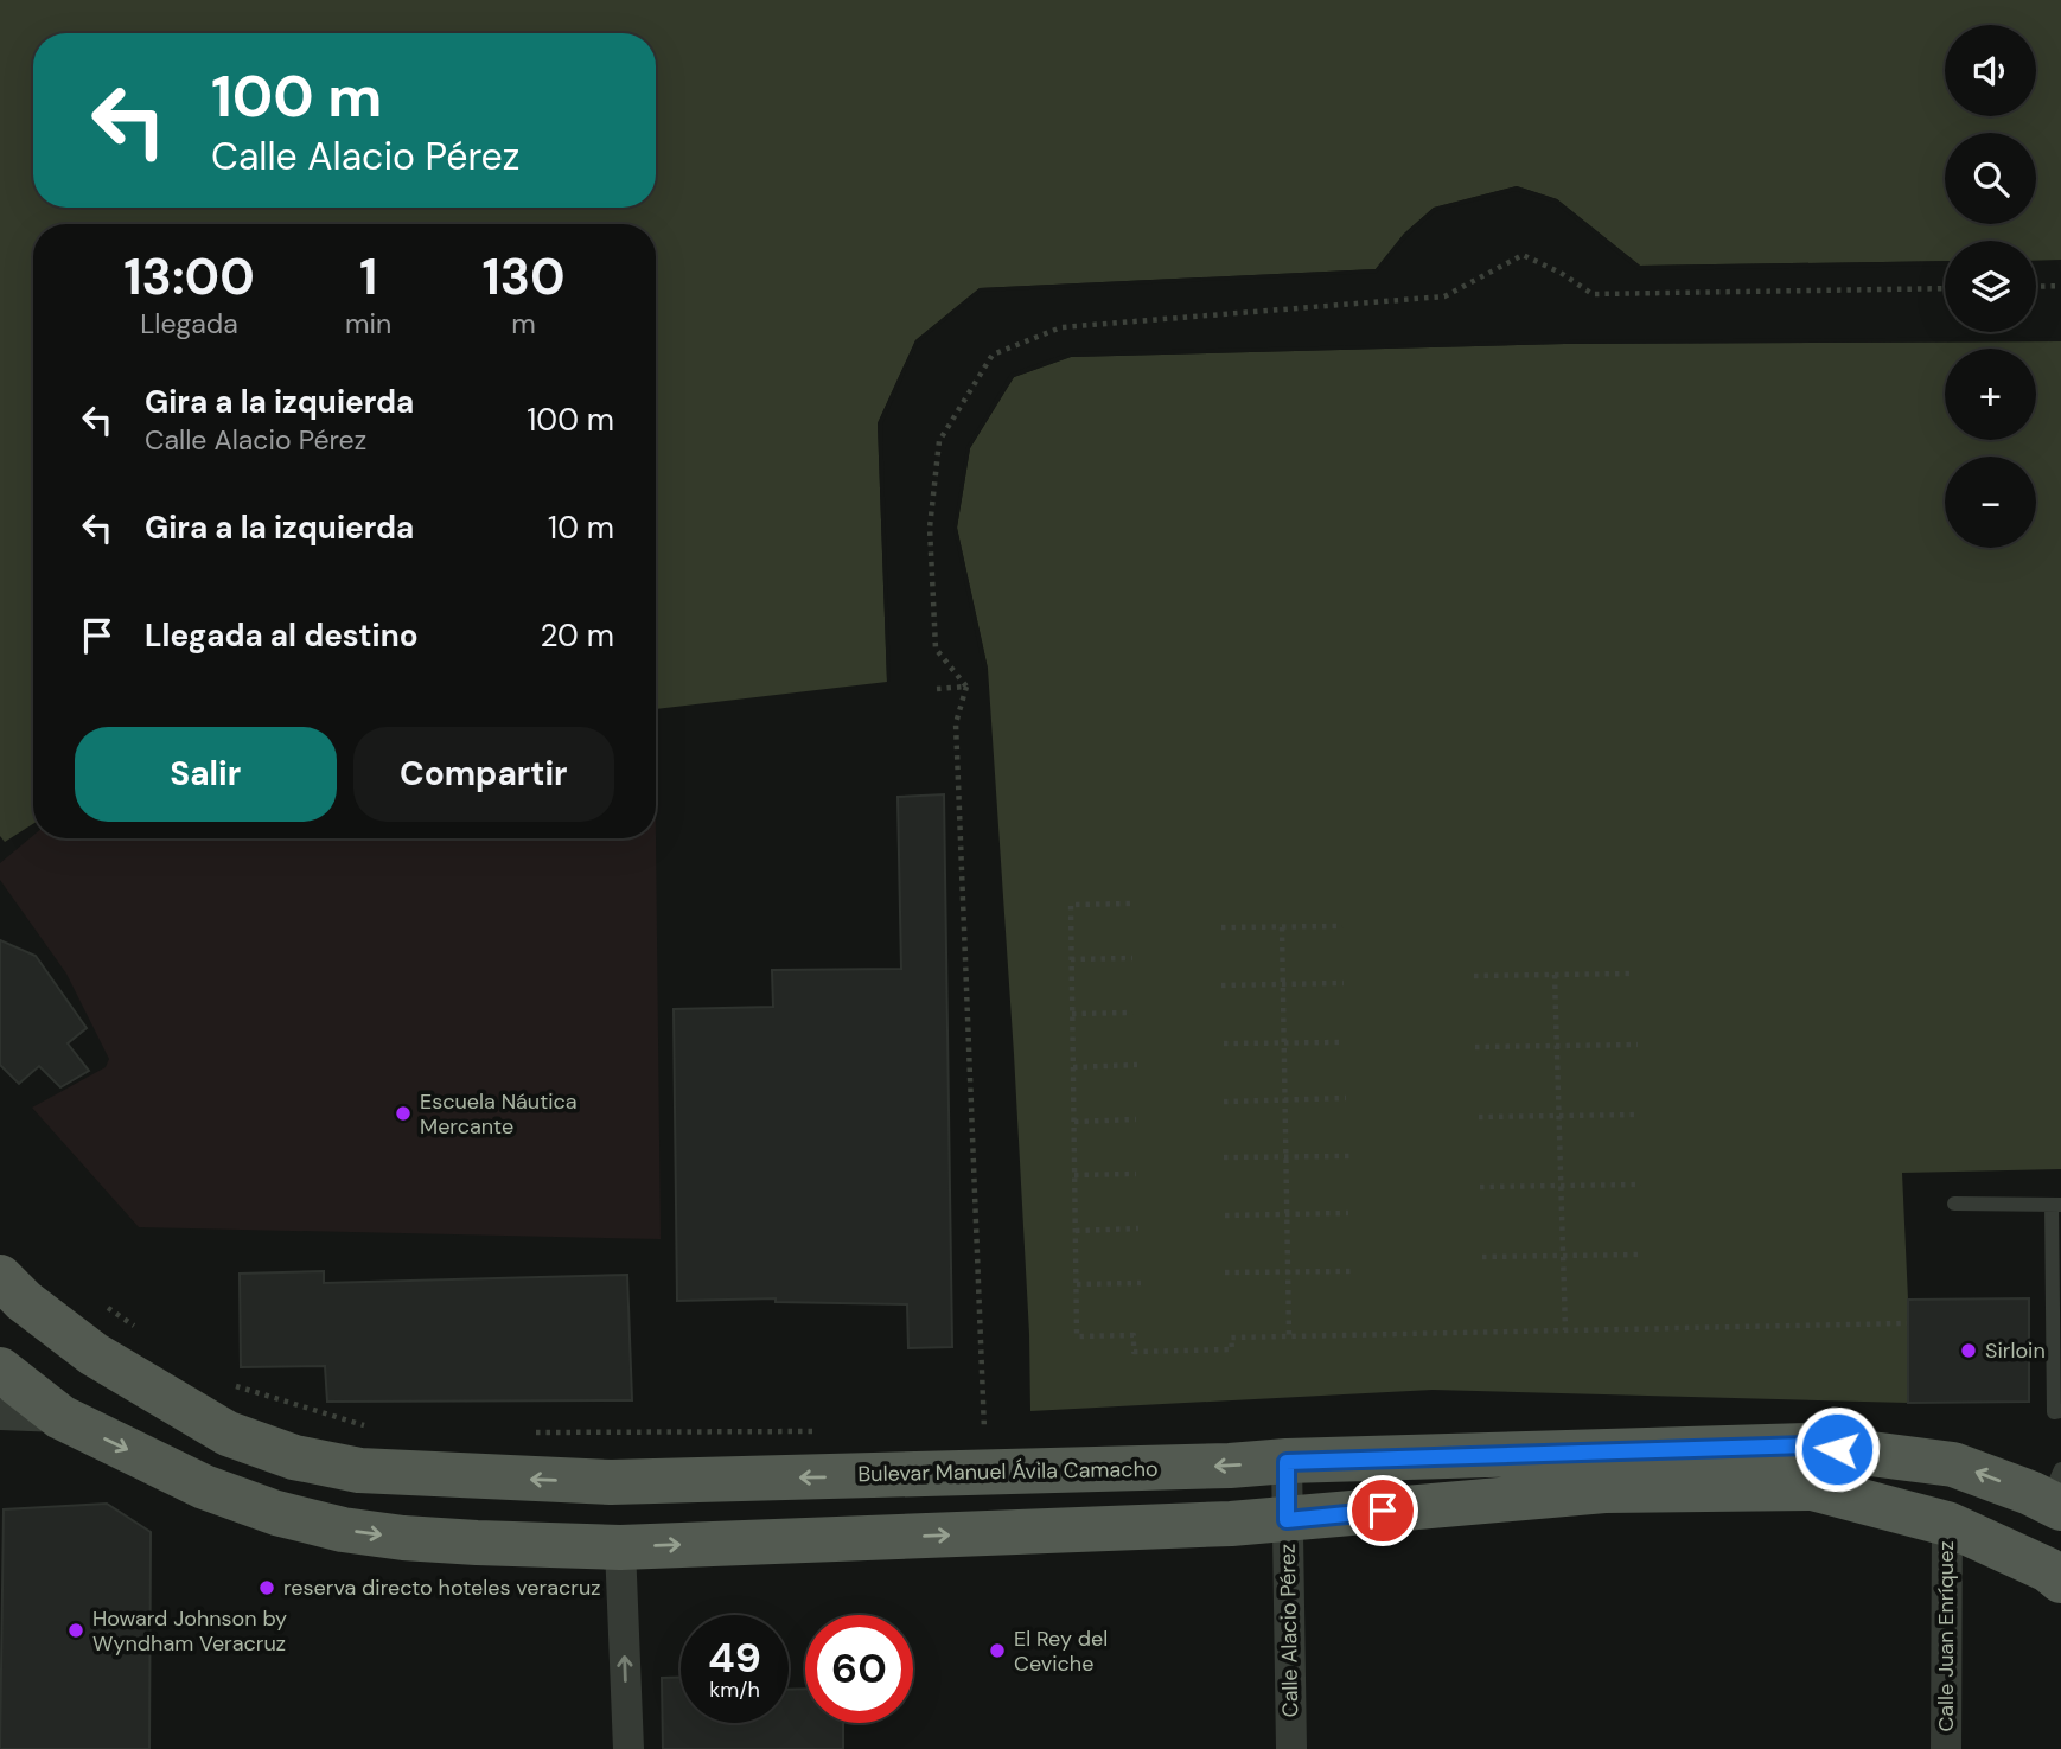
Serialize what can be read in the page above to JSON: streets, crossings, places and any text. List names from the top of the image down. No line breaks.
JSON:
{"streets":{"main road":["Bulevar Manuel Ávila Camacho"],"street":["Calle Alacio Pérez","Calle Juan Enríquez"]},"crossings":[["Bulevar Manuel Ávila Camacho","Calle Alacio Pérez"]],"places":["Escuela Náutica Mercante","Sirloin","reserva directo hoteles veracruz","Howard Johnson by Wyndham Veracruz","El Rey del Ceviche"],"page":{"map_buttons":["+","−"],"turn":["100 m","Calle Alacio Pérez"],"eta":["13:00","Llegada","1","min","130","m"],"list":[{"name":"Gira a la izquierda","note":"Calle Alacio Pérez","value":"100 m"},{"name":"Gira a la izquierda","value":"10 m"},{"name":"Llegada al destino","value":"20 m"}],"buttons":["Salir","Compartir"],"speed":"49 km/h","limit":"60"}}
